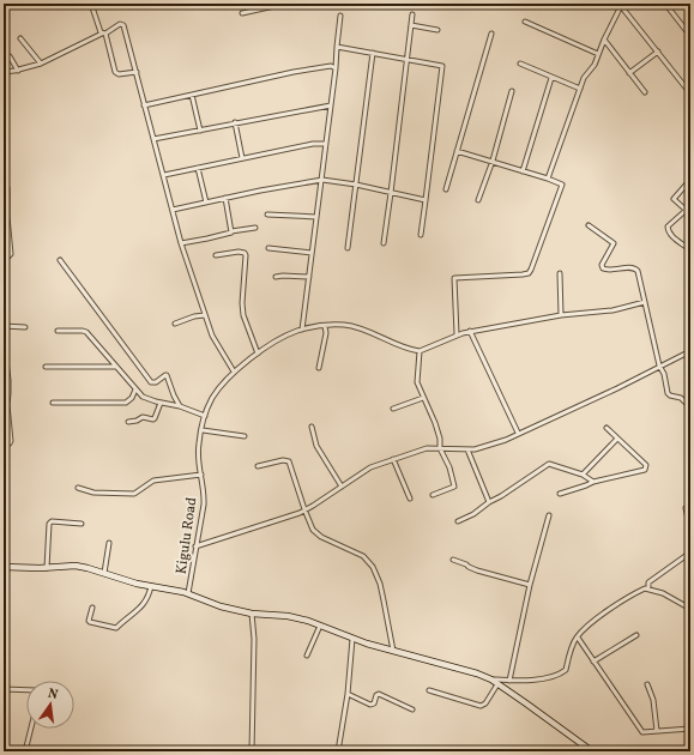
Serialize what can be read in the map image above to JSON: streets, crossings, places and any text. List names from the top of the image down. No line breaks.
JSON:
{"streets":{"street":["Kigulu Road"]},"north":"top"}
